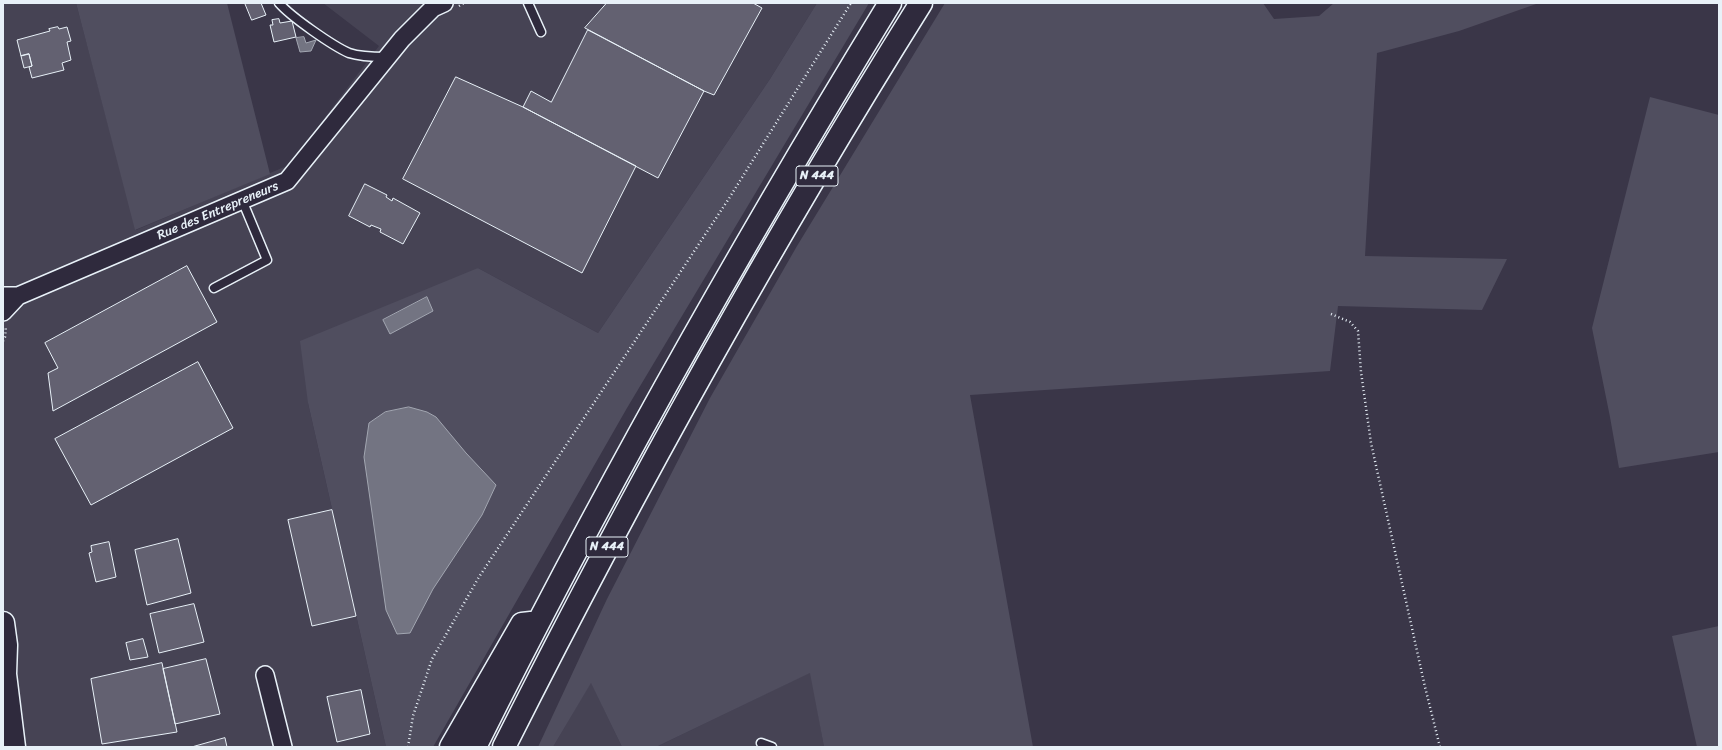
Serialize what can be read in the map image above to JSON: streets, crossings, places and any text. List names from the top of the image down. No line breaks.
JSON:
{"streets":{"main road":["N 444"],"street":["Rue des Entrepreneurs"]}}
